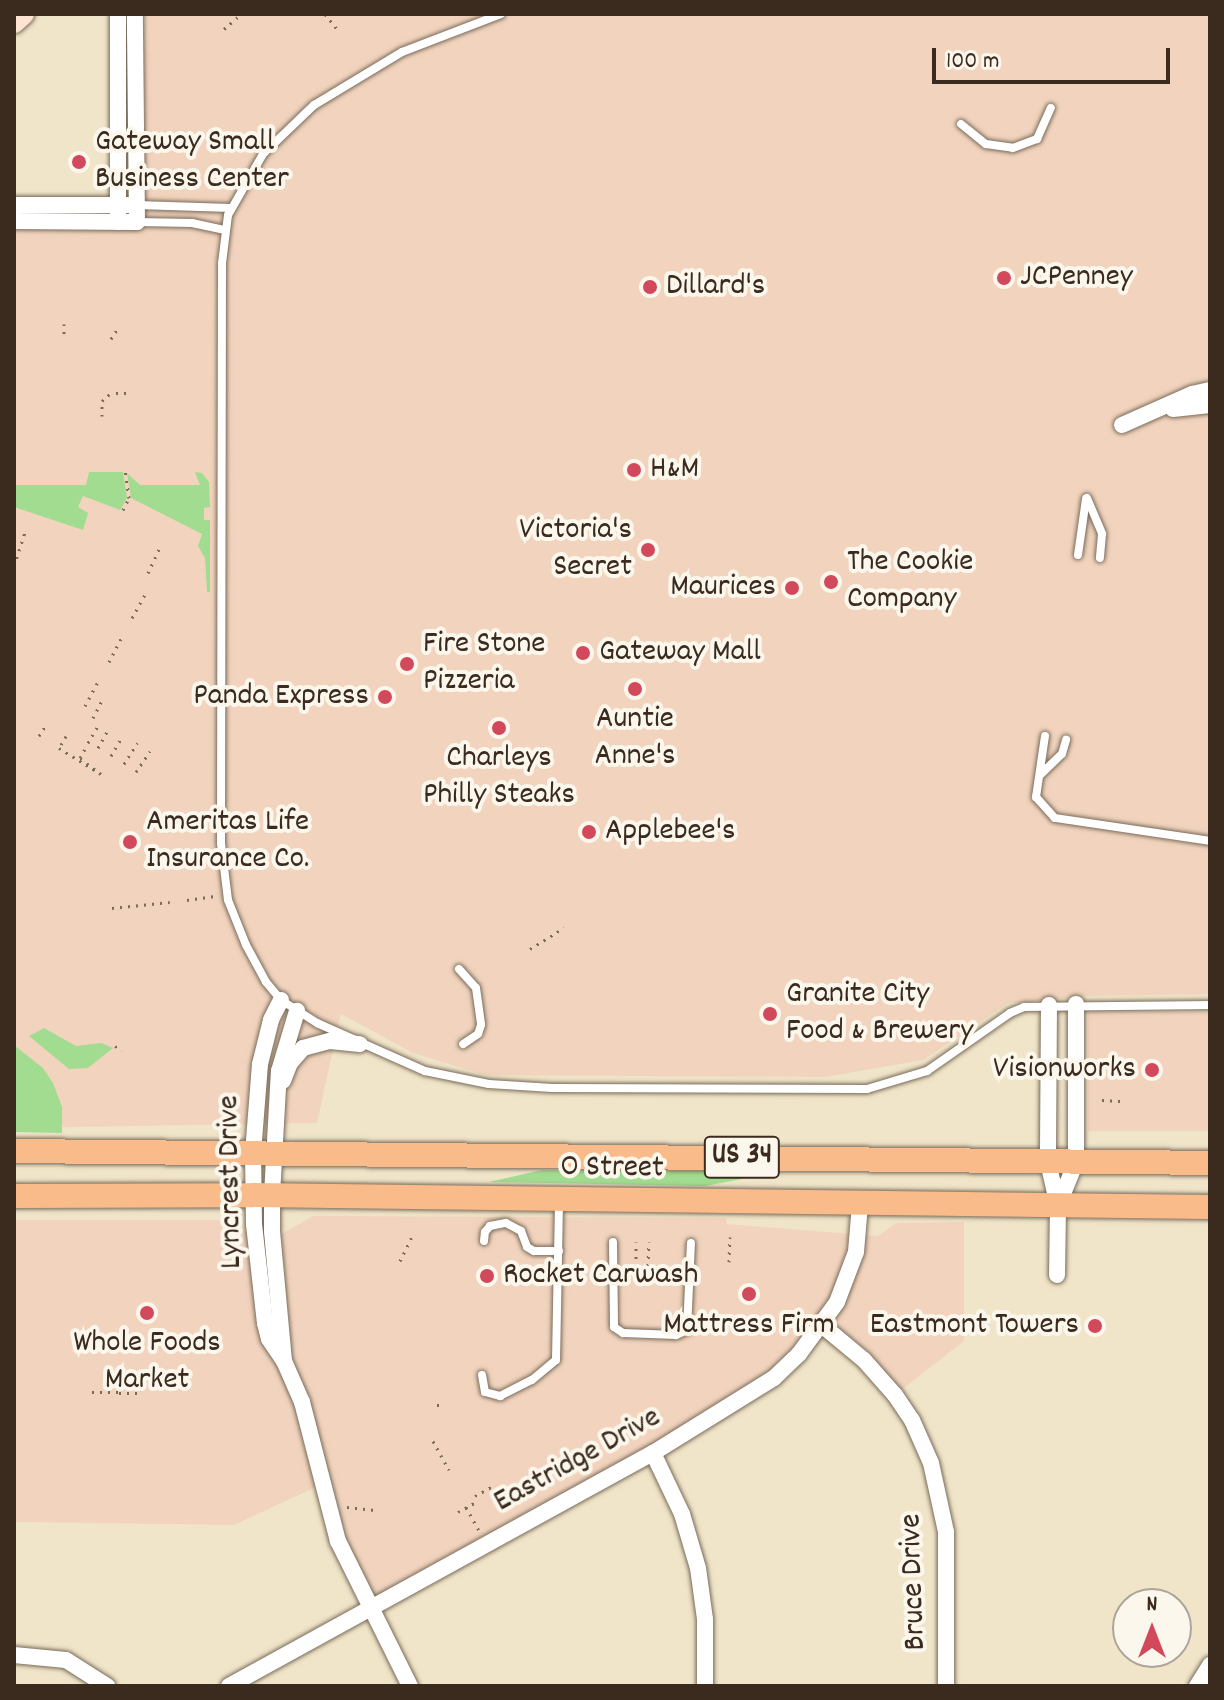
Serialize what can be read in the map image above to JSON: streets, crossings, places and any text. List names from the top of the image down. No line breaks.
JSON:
{"streets":{"main road":["US 34","O Street"],"street":["Lyncrest Drive","Eastridge Drive","Bruce Drive"]},"crossings":[["O Street","Lyncrest Drive"],["O Street","Eastridge Drive"],["Lyncrest Drive","Eastridge Drive"],["Eastridge Drive","Bruce Drive"]],"places":["Gateway Small Business Center","JCPenney","Dillard's","H&M","Victoria's Secret","The Cookie Company","Maurices","Gateway Mall","Fire Stone Pizzeria","Auntie Anne's","Panda Express","Charleys Philly Steaks","Applebee's","Ameritas Life Insurance Co.","Granite City Food & Brewery","Visionworks","Rocket Carwash","Mattress Firm","Whole Foods Market","Eastmont Towers"],"scale_bar":"100 m","north":"top"}
